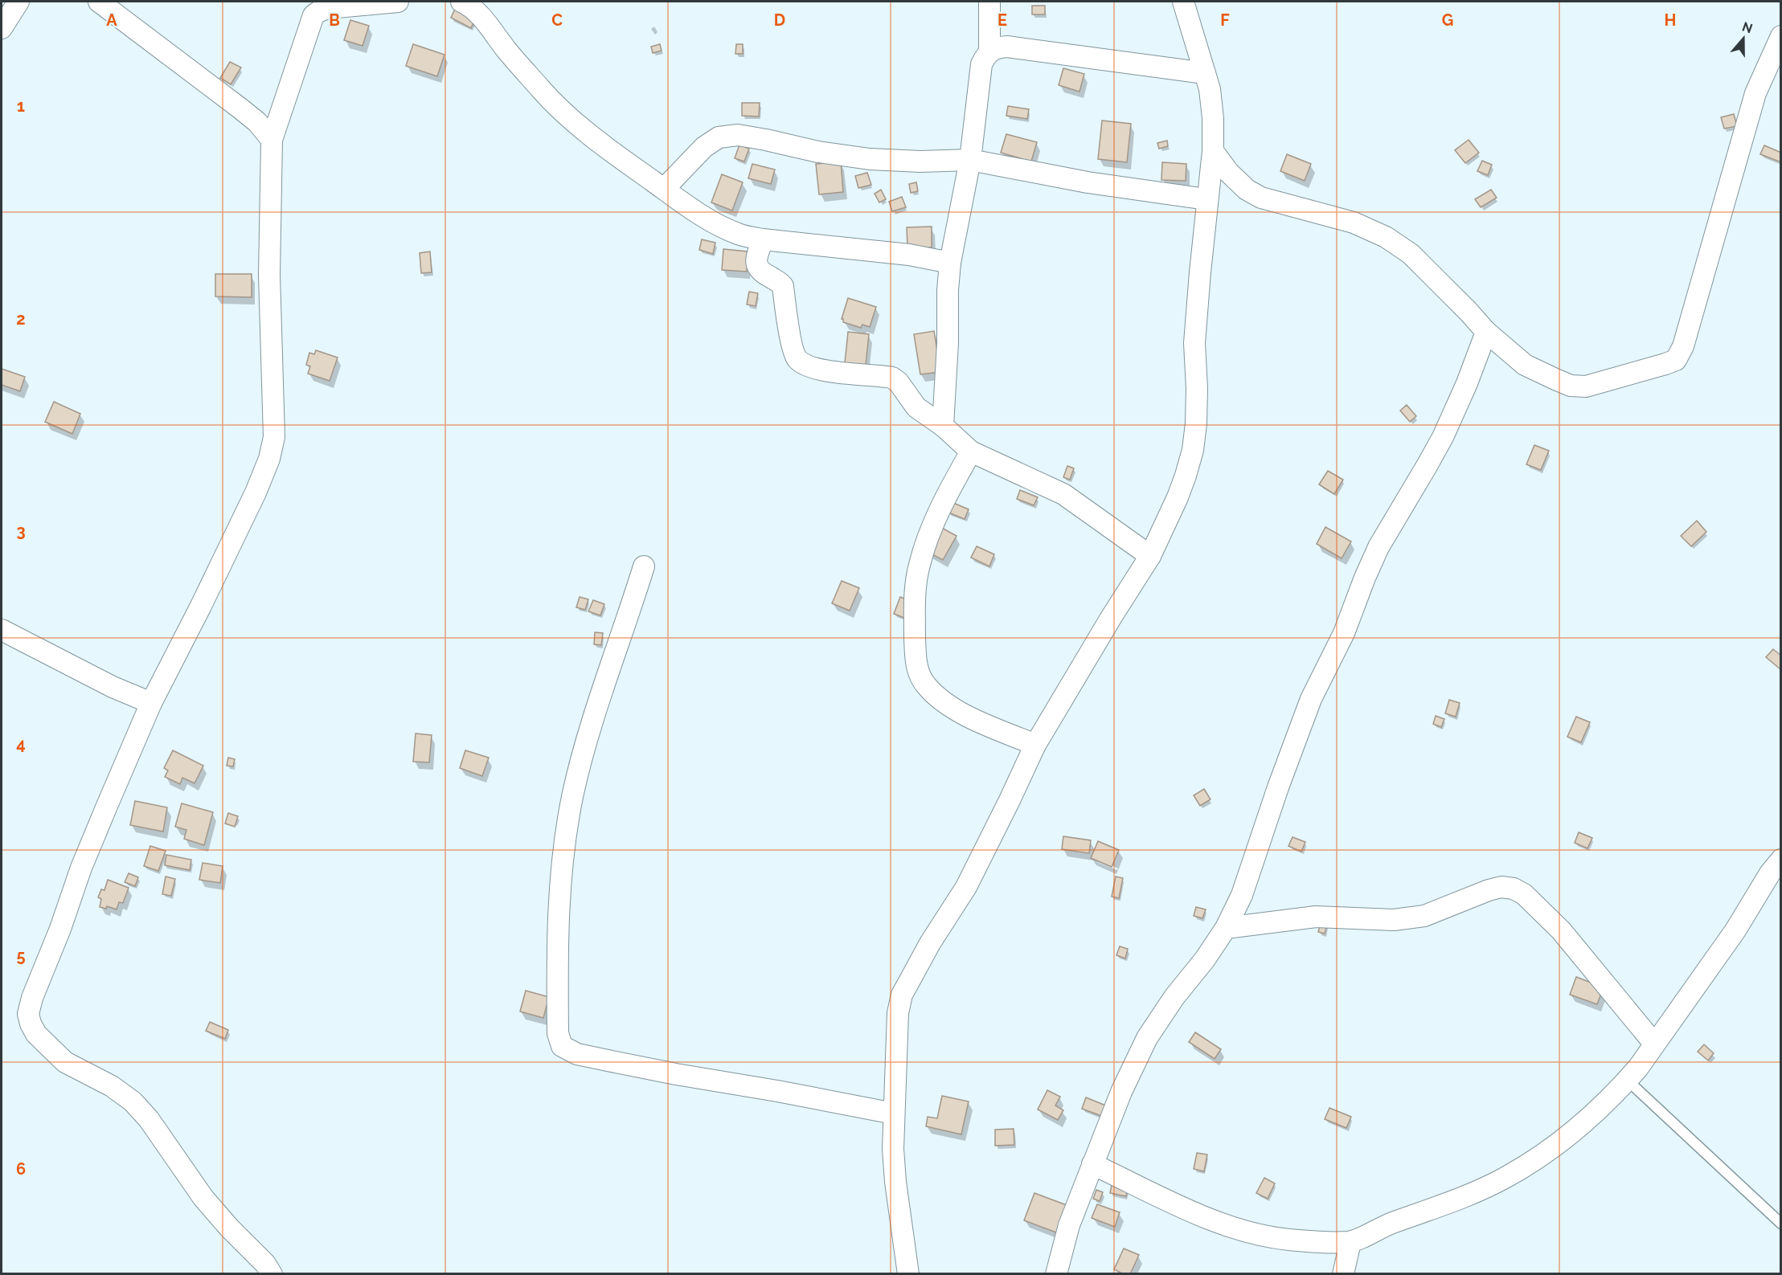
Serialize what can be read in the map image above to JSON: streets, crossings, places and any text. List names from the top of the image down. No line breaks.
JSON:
{"north":"top","grid":{"columns":["A","B","C","D","E","F","G","H"],"rows":["1","2","3","4","5","6"]}}
